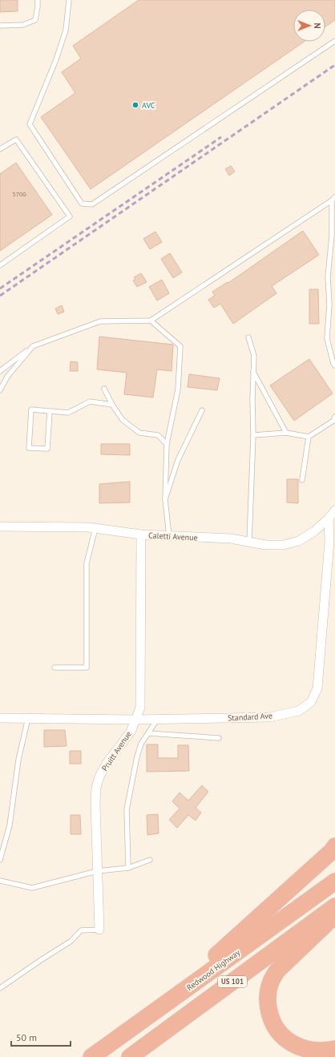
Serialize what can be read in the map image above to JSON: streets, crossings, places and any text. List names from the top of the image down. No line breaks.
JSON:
{"streets":{"highway":["Redwood Highway","US 101"],"street":["Caletti Avenue","Standard Ave","Pruitt Avenue"]},"crossings":[["Caletti Avenue","Standard Ave"],["Caletti Avenue","Pruitt Avenue"],["Standard Ave","Pruitt Avenue"]],"places":["AVC"],"house_numbers":["5700"],"scale_bar":"50 m","north":"right"}
